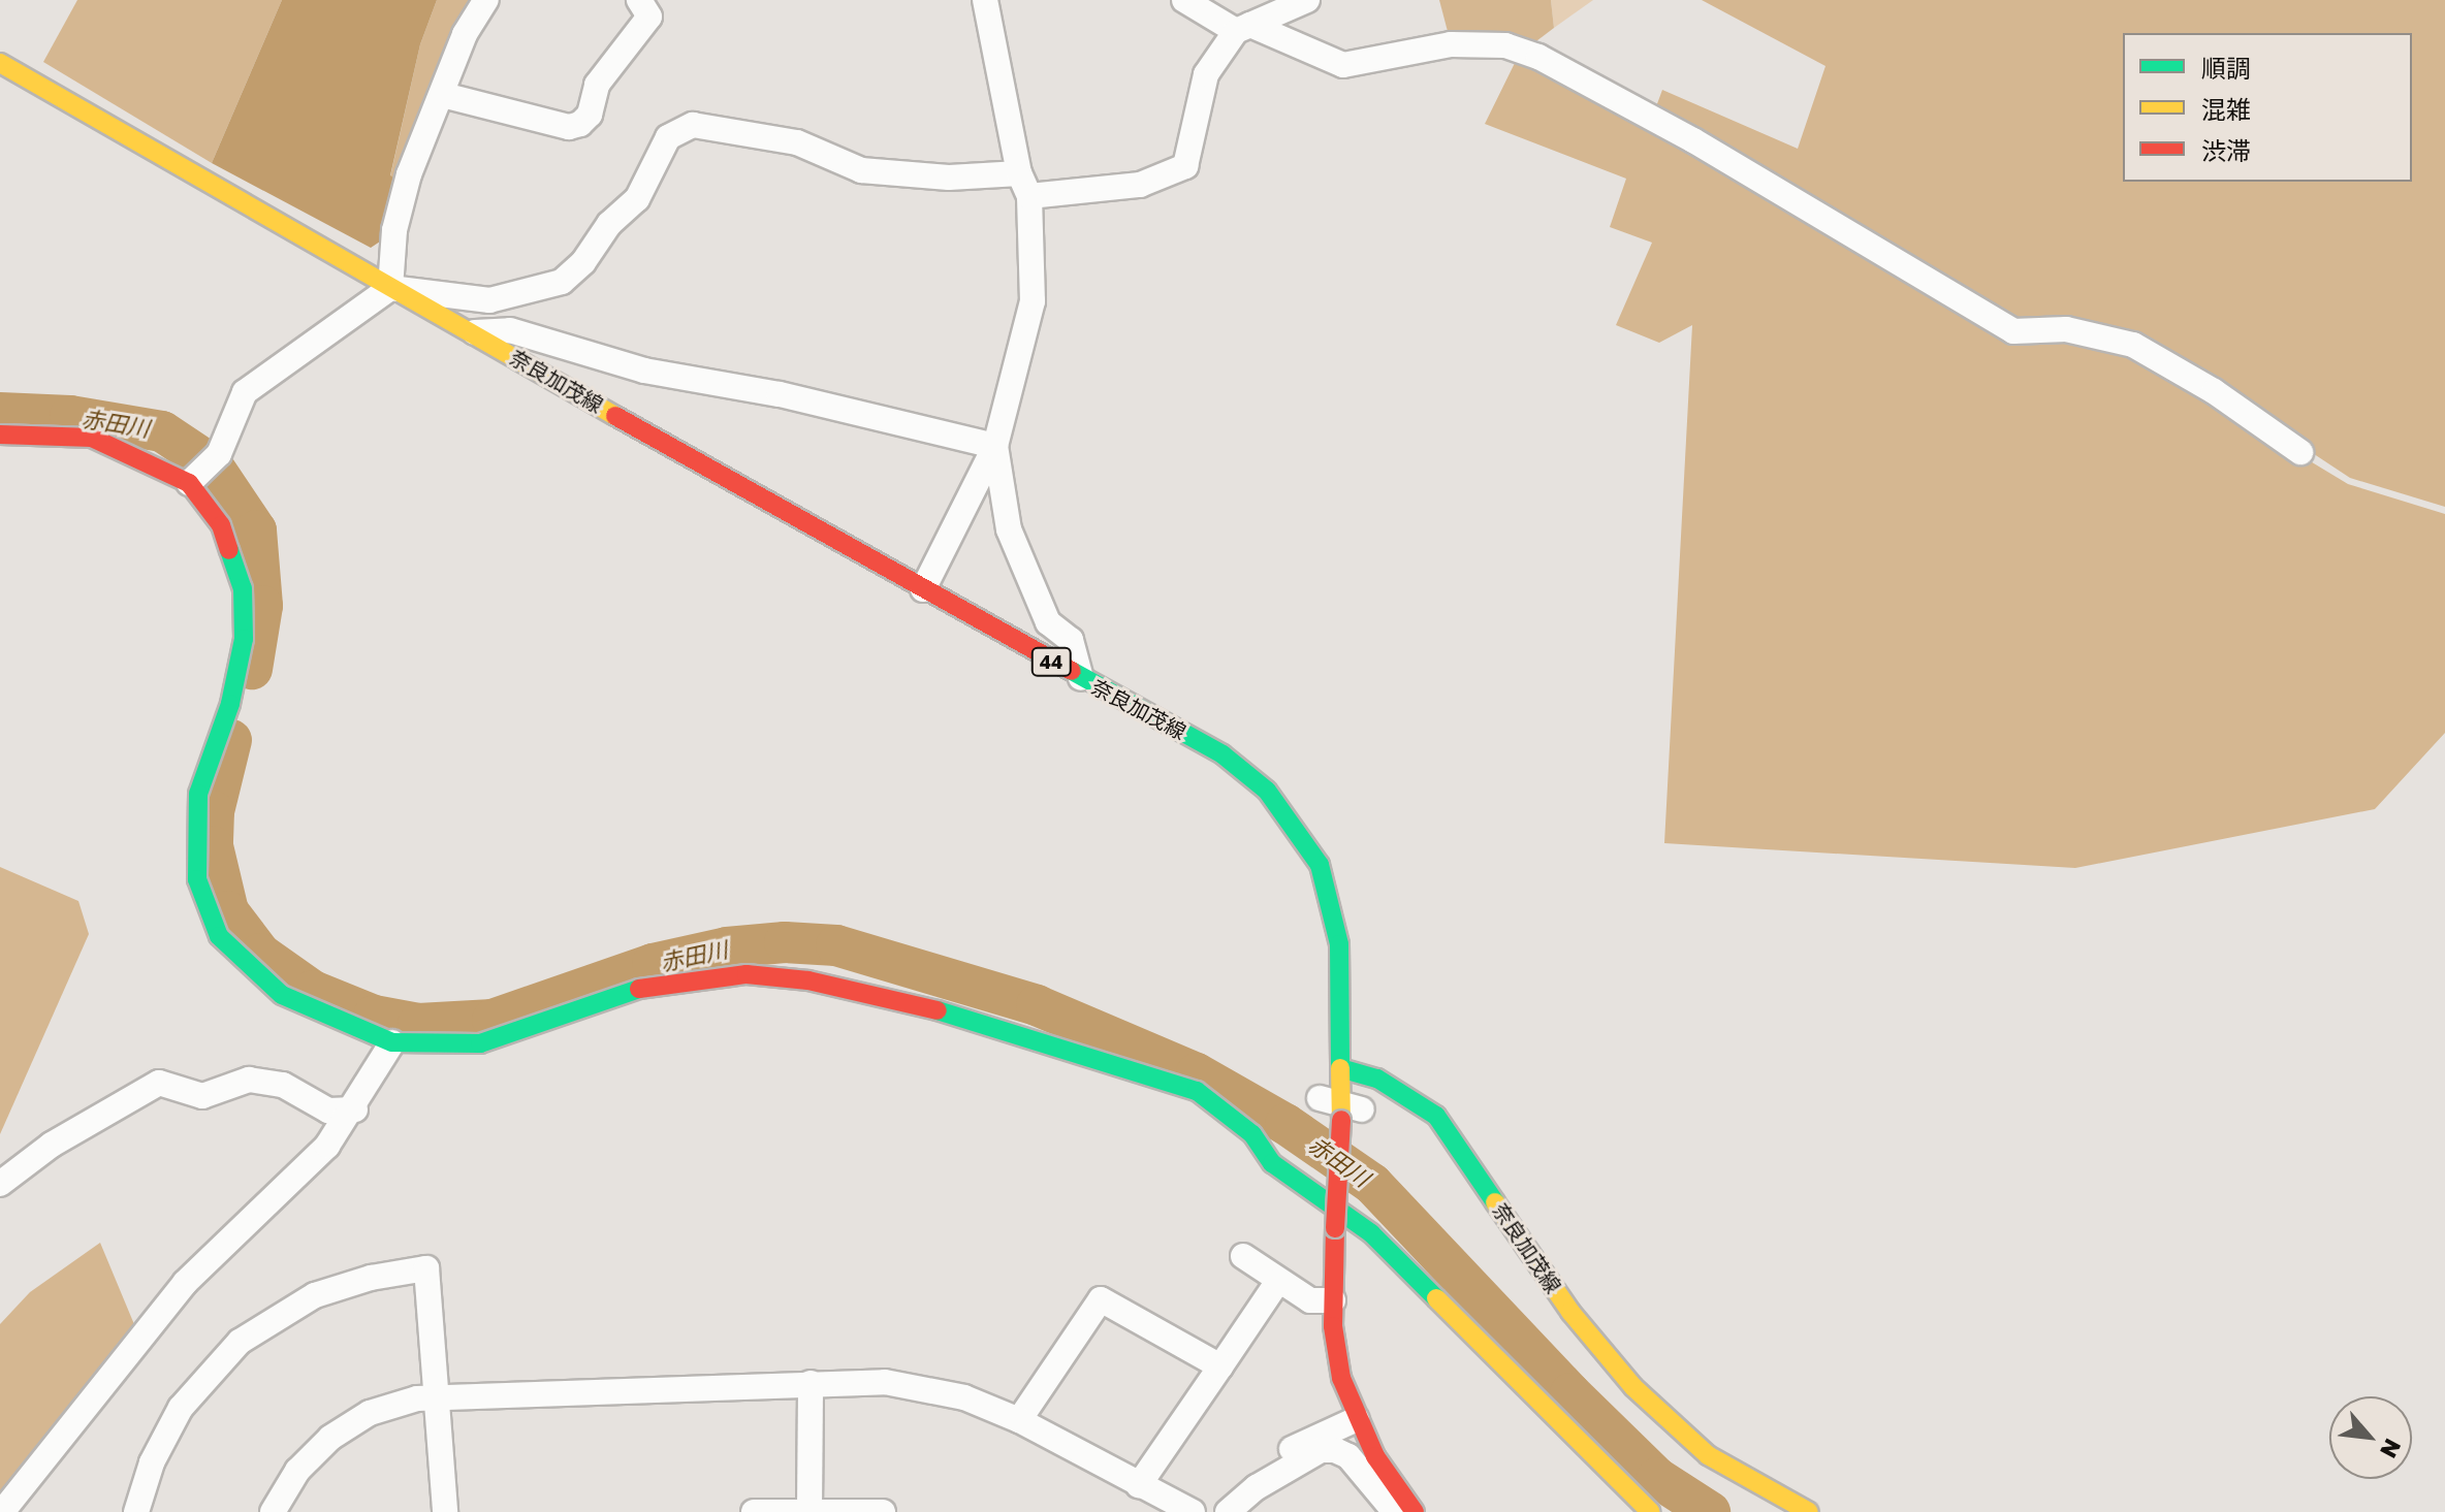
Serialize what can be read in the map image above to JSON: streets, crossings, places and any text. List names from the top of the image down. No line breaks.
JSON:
{"streets":{"street":["奈良加茂線","44"]},"water":["赤田川"],"legend":["順調","混雑","渋滞"],"north":"bottom right"}
